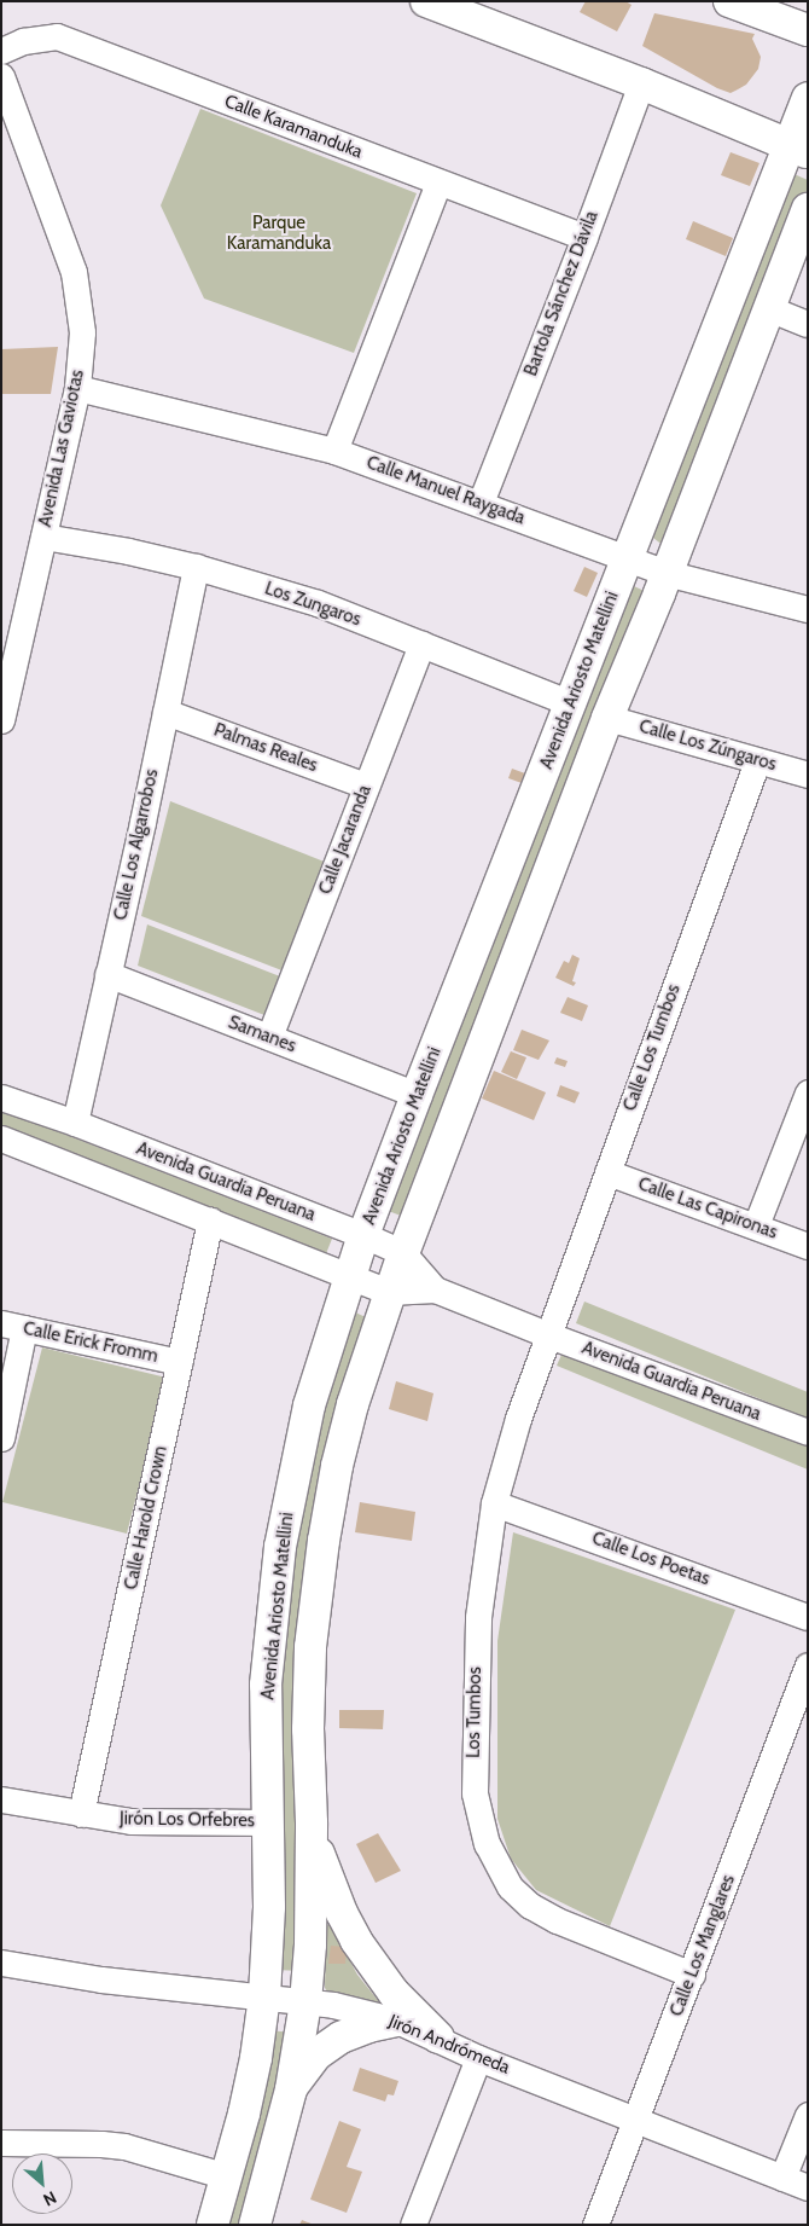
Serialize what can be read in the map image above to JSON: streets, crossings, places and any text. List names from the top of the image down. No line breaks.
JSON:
{"streets":{"main road":["Avenida Ariosto Matellini"],"street":["Calle Karamanduka","Bartola Sánchez Dávila","Avenida Las Gaviotas","Calle Manuel Raygada","Los Zungaros","Calle Los Zúngaros","Palmas Reales","Calle Jacaranda","Calle Los Algarrobos","Samanes","Calle Los Tumbos","Avenida Guardia Peruana","Calle Las Capironas","Calle Erick Fromm","Calle Harold Crown","Calle Los Poetas","Los Tumbos","Jirón Los Orfebres","Calle Los Manglares","Jirón Andrómeda"]},"crossings":[["Calle Karamanduka","Bartola Sánchez Dávila"],["Bartola Sánchez Dávila","Calle Manuel Raygada"],["Avenida Las Gaviotas","Calle Manuel Raygada"],["Avenida Las Gaviotas","Los Zungaros"],["Calle Manuel Raygada","Avenida Ariosto Matellini"],["Los Zungaros","Avenida Ariosto Matellini"],["Los Zungaros","Calle Jacaranda"],["Los Zungaros","Calle Los Algarrobos"],["Avenida Ariosto Matellini","Calle Los Zúngaros"],["Avenida Ariosto Matellini","Samanes"],["Avenida Ariosto Matellini","Avenida Guardia Peruana"],["Avenida Ariosto Matellini","Jirón Los Orfebres"],["Avenida Ariosto Matellini","Jirón Andrómeda"],["Calle Los Zúngaros","Calle Los Tumbos"],["Palmas Reales","Calle Jacaranda"],["Palmas Reales","Calle Los Algarrobos"],["Calle Jacaranda","Samanes"],["Calle Los Algarrobos","Samanes"],["Calle Los Algarrobos","Avenida Guardia Peruana"],["Calle Los Tumbos","Avenida Guardia Peruana"],["Calle Los Tumbos","Calle Las Capironas"],["Calle Los Tumbos","Los Tumbos"],["Avenida Guardia Peruana","Calle Harold Crown"],["Avenida Guardia Peruana","Los Tumbos"],["Calle Erick Fromm","Calle Harold Crown"],["Calle Harold Crown","Jirón Los Orfebres"],["Calle Los Poetas","Los Tumbos"],["Los Tumbos","Calle Los Manglares"],["Calle Los Manglares","Jirón Andrómeda"]],"parks":["Parque Karamanduka"],"north":"bottom right"}
